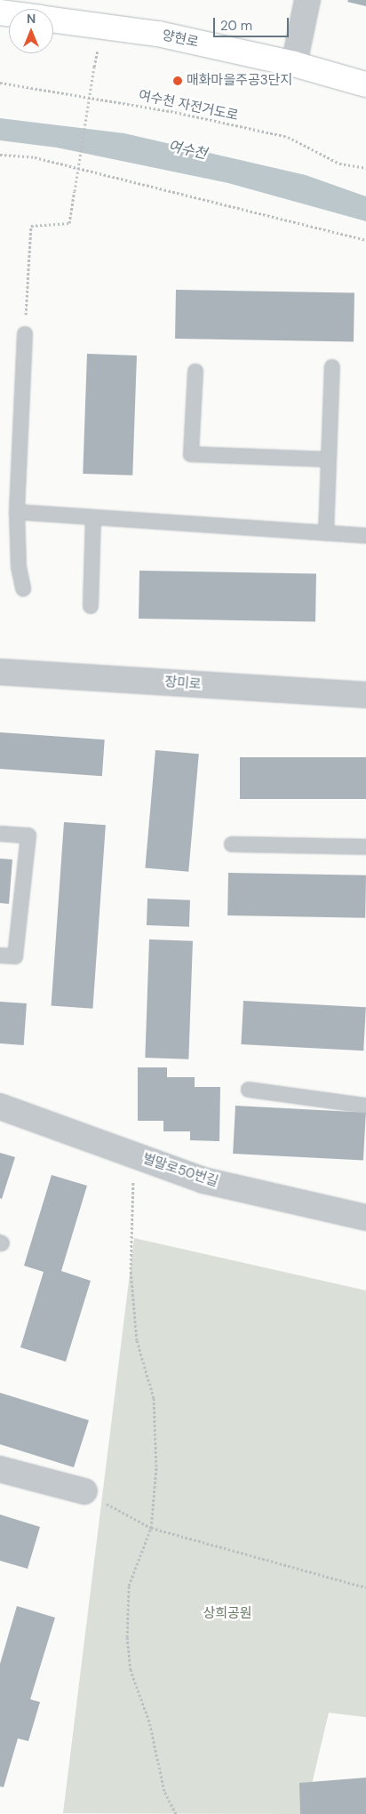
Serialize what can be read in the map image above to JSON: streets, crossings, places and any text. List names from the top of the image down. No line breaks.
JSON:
{"streets":{"main road":["양현로"],"street":["장미로","벌말로50번길"],"path":["여수천 자전거도로"]},"water":["여수천"],"parks":["상희공원"],"places":["매화마을주공3단지"],"scale_bar":"20 m","north":"top"}
